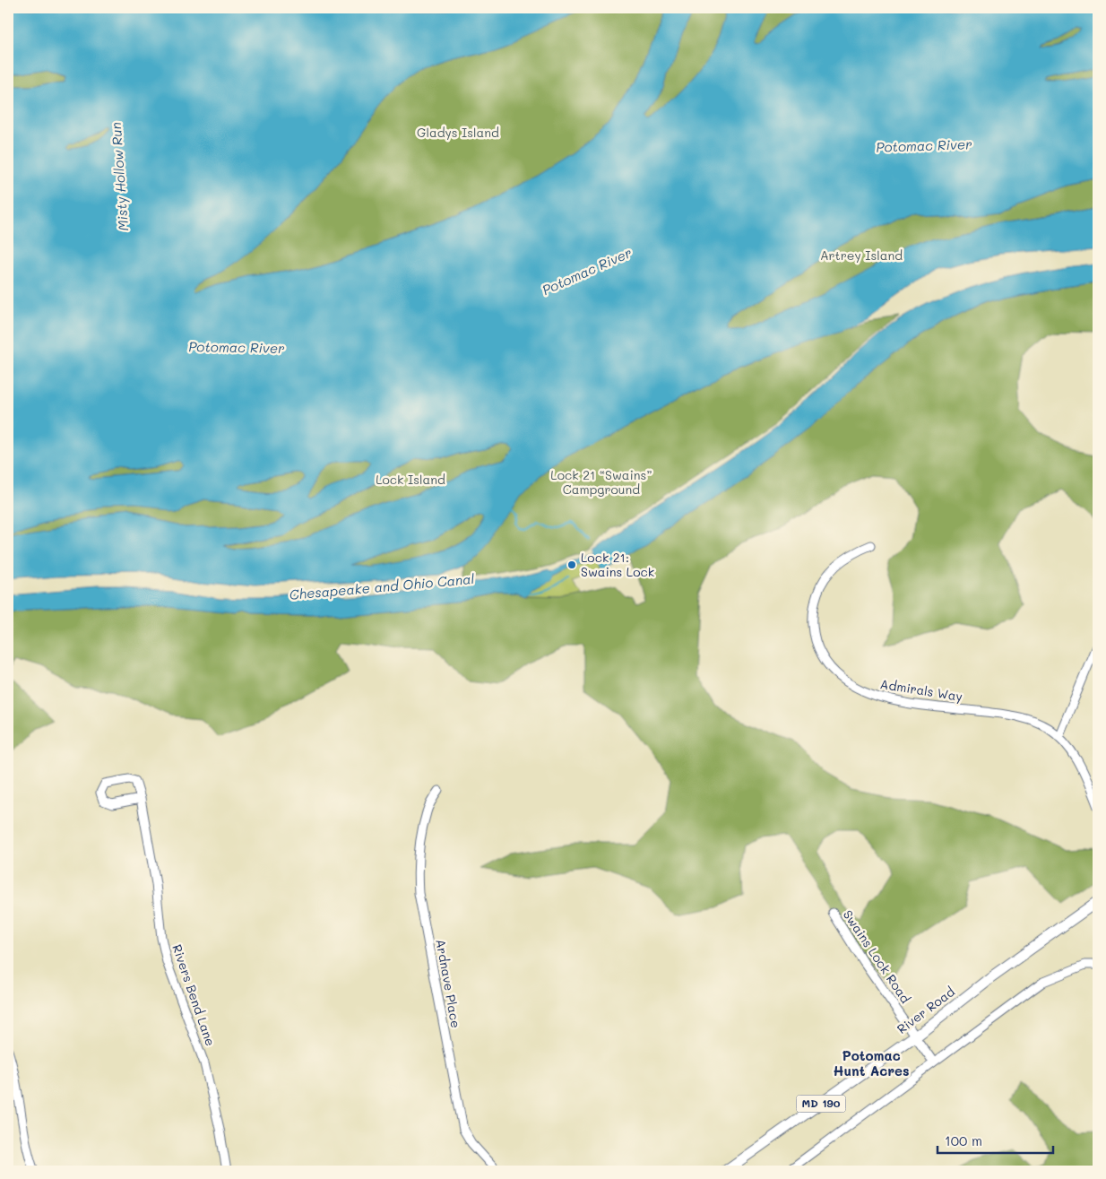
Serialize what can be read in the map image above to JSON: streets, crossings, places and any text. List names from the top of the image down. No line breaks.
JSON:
{"streets":{"main road":["River Road","MD 190"],"street":["Admirals Way","Swains Lock Road","Ardnave Place","Rivers Bend Lane"]},"crossings":[["Swains Lock Road","River Road"]],"districts":["Potomac Hunt Acres"],"water":["Potomac River","Misty Hollow Run","Chesapeake and Ohio Canal"],"parks":["Gladys Island","Artrey Island","Lock 21 “Swains” Campground","Lock Island"],"places":["Lock 21: Swains Lock"],"scale_bar":"100 m"}
